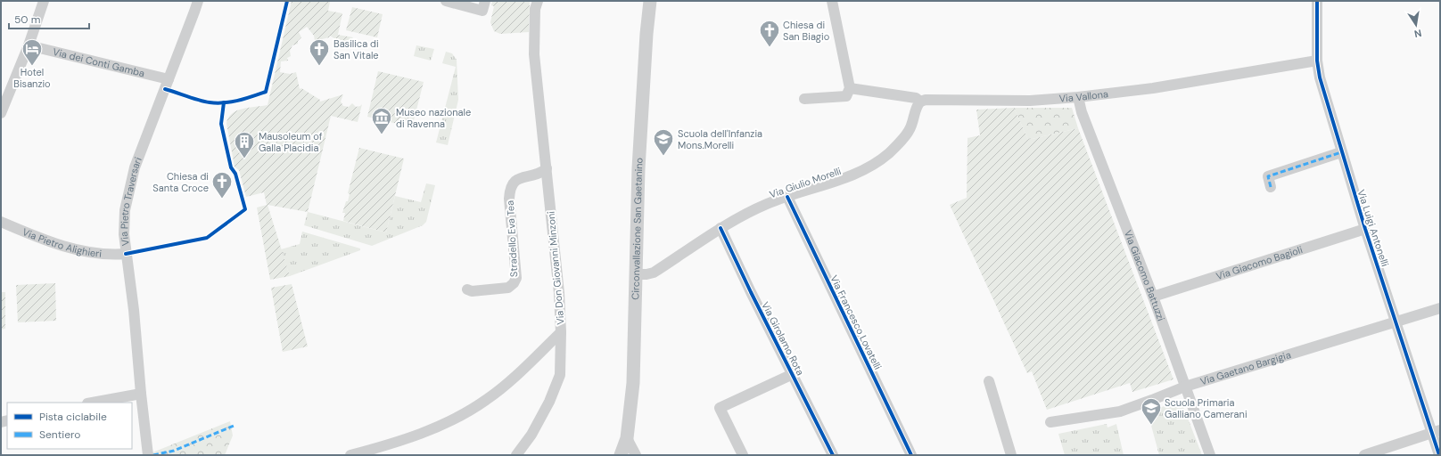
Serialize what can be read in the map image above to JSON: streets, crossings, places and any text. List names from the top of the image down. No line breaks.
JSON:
{"streets":{"street":["Via dei Conti Gamba","Via Vallona","Via Giulio Morelli","Via Pietro Traversari","Via Luigi Antonelli","Circonvallazione San Gaetanino","Stradello Eva Tea","Via Pietro Alighieri","Via Giacomo Bagioli","Via Don Giovanni Minzoni","Via Giacomo Battuzzi","Via Francesco Lovatelli","Via Girolamo Rota","Via Gaetano Bargigia"]},"crossings":[["Via dei Conti Gamba","Via Pietro Traversari"],["Via Vallona","Via Giulio Morelli"],["Via Vallona","Via Luigi Antonelli"],["Via Vallona","Via Giacomo Battuzzi"],["Via Giulio Morelli","Circonvallazione San Gaetanino"],["Via Giulio Morelli","Via Francesco Lovatelli"],["Via Giulio Morelli","Via Girolamo Rota"],["Via Pietro Traversari","Via Pietro Alighieri"],["Via Luigi Antonelli","Via Giacomo Bagioli"],["Via Luigi Antonelli","Via Gaetano Bargigia"],["Stradello Eva Tea","Via Don Giovanni Minzoni"],["Via Giacomo Bagioli","Via Giacomo Battuzzi"],["Via Giacomo Battuzzi","Via Gaetano Bargigia"]],"places":{"church":["Chiesa di San Biagio","Basilica di San Vitale","Chiesa di Santa Croce"],"hotel":["Hotel Bisanzio"],"museum":["Museo nazionale di Ravenna"],"school or university":["Scuola dell'Infanzia Mons.Morelli","Scuola Primaria Galliano Camerani"],"building":["Mausoleum of Galla Placidia"]},"legend":["Pista ciclabile","Sentiero"],"scale_bar":"50 m","north":"bottom"}
